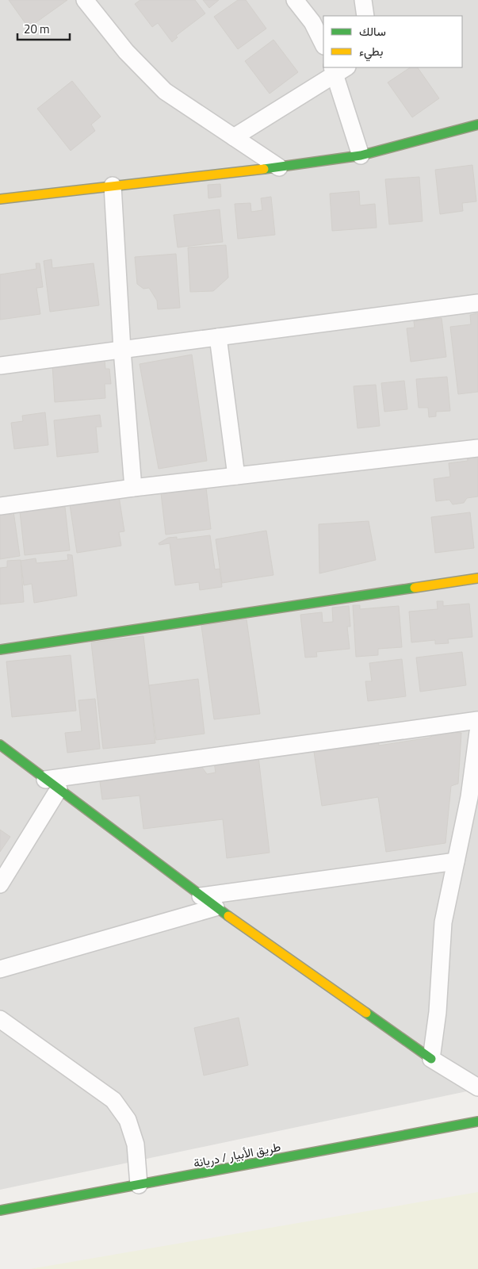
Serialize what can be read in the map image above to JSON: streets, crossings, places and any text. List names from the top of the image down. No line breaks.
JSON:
{"streets":{"street":["طريق الأبيار / دريانة"]},"legend":["سالك","بطيء"],"scale_bar":"20 m"}
